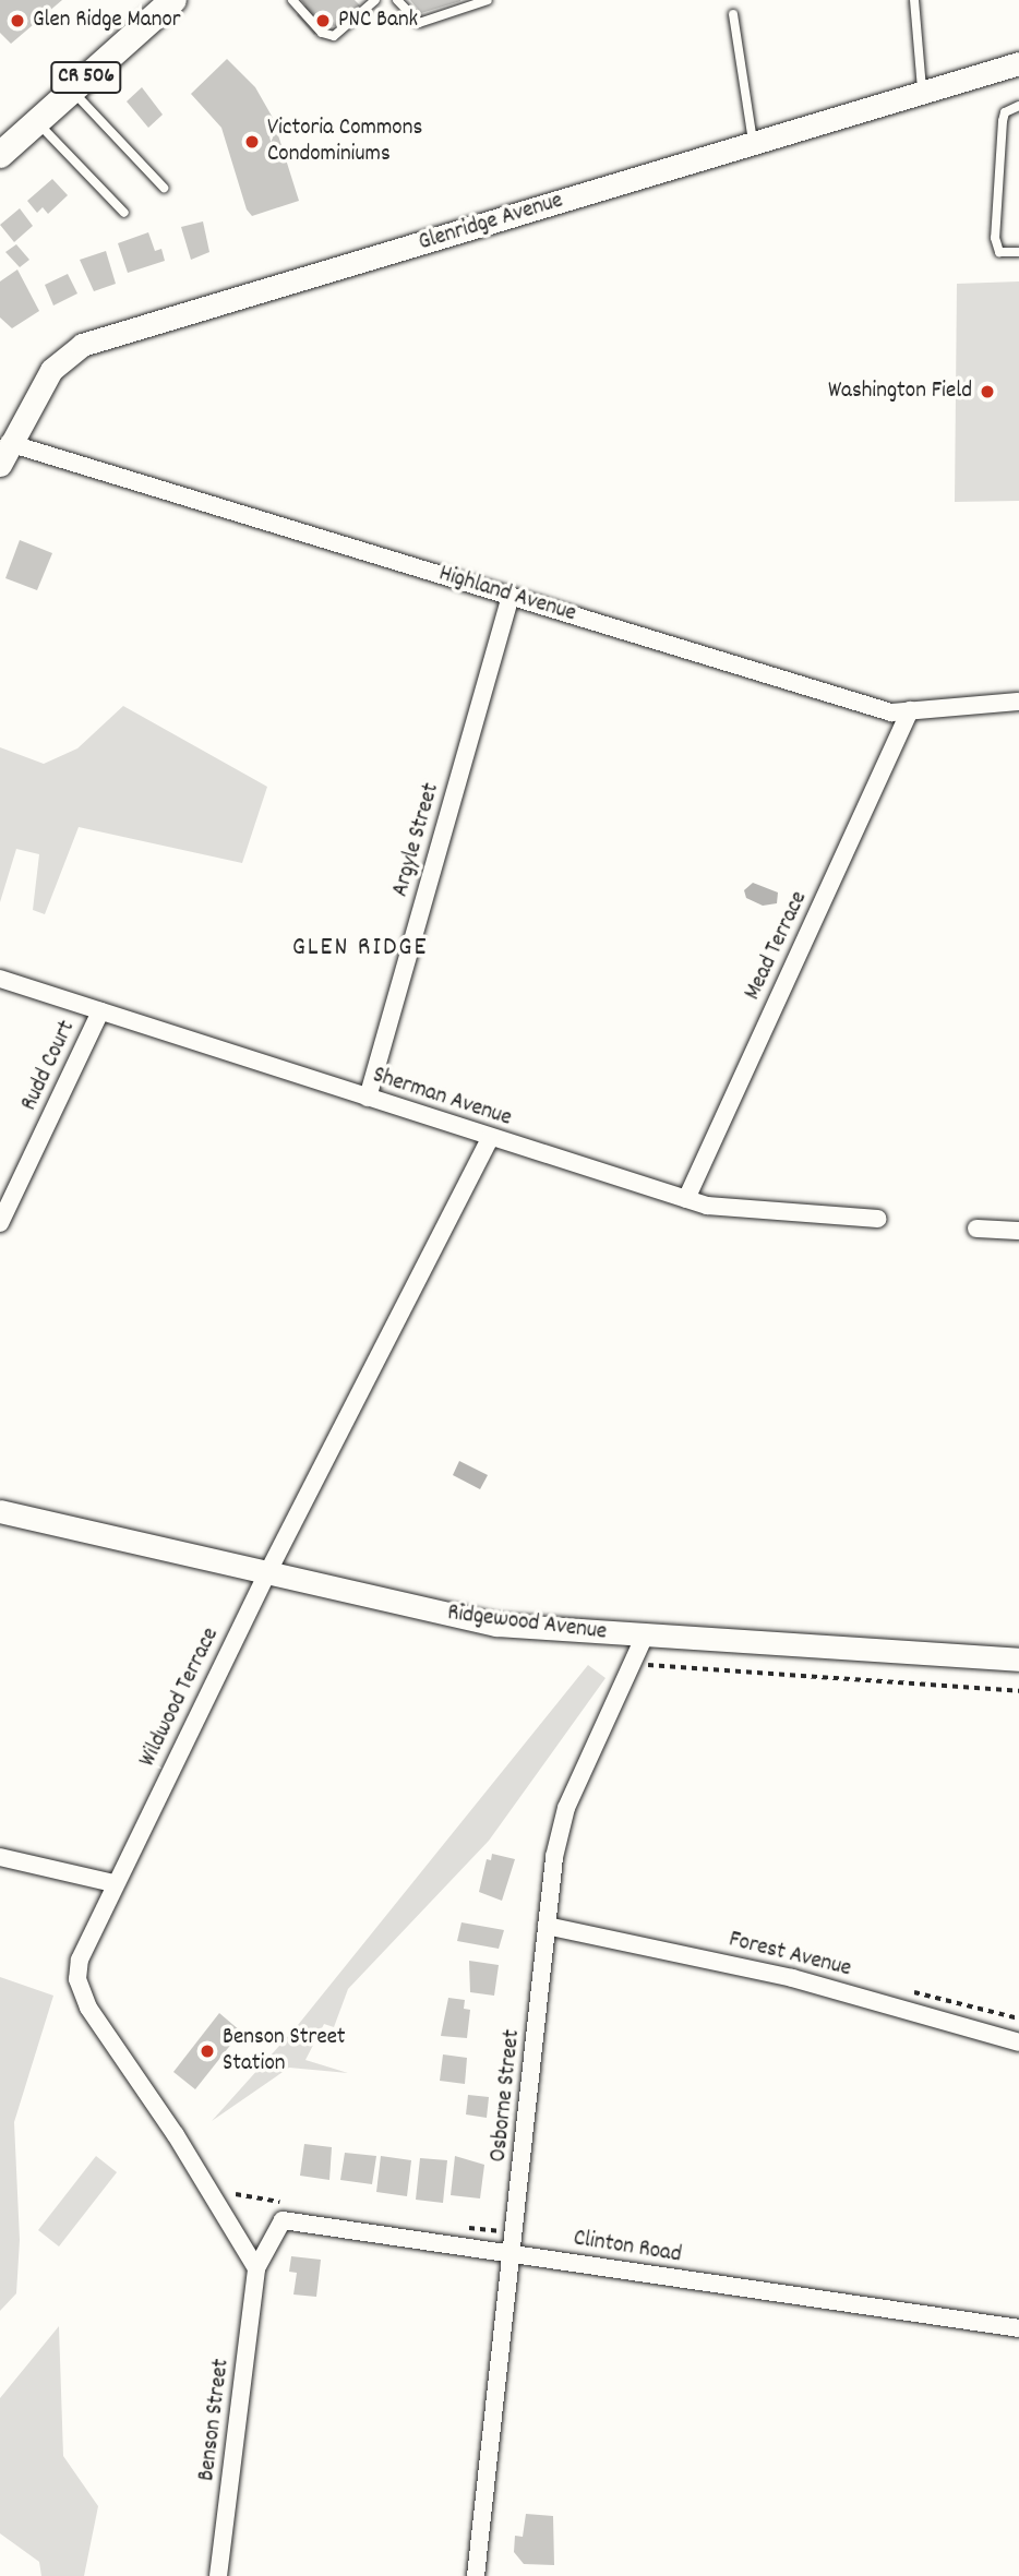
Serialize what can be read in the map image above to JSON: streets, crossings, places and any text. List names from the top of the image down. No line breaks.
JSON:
{"streets":{"main road":["CR 506"],"street":["Glenridge Avenue","Highland Avenue","Argyle Street","Mead Terrace","Rudd Court","Sherman Avenue","Ridgewood Avenue","Wildwood Terrace","Forest Avenue","Osborne Street","Clinton Road","Benson Street"]},"crossings":[["Glenridge Avenue","Highland Avenue"],["Highland Avenue","Argyle Street"],["Highland Avenue","Mead Terrace"],["Argyle Street","Sherman Avenue"],["Mead Terrace","Sherman Avenue"],["Rudd Court","Sherman Avenue"],["Sherman Avenue","Wildwood Terrace"],["Ridgewood Avenue","Wildwood Terrace"],["Ridgewood Avenue","Osborne Street"],["Wildwood Terrace","Clinton Road"],["Wildwood Terrace","Benson Street"],["Forest Avenue","Osborne Street"],["Osborne Street","Clinton Road"],["Clinton Road","Benson Street"]],"districts":["GLEN RIDGE"],"places":["Glen Ridge Manor","PNC Bank","Victoria Commons Condominiums","Washington Field","Benson Street Station"]}
